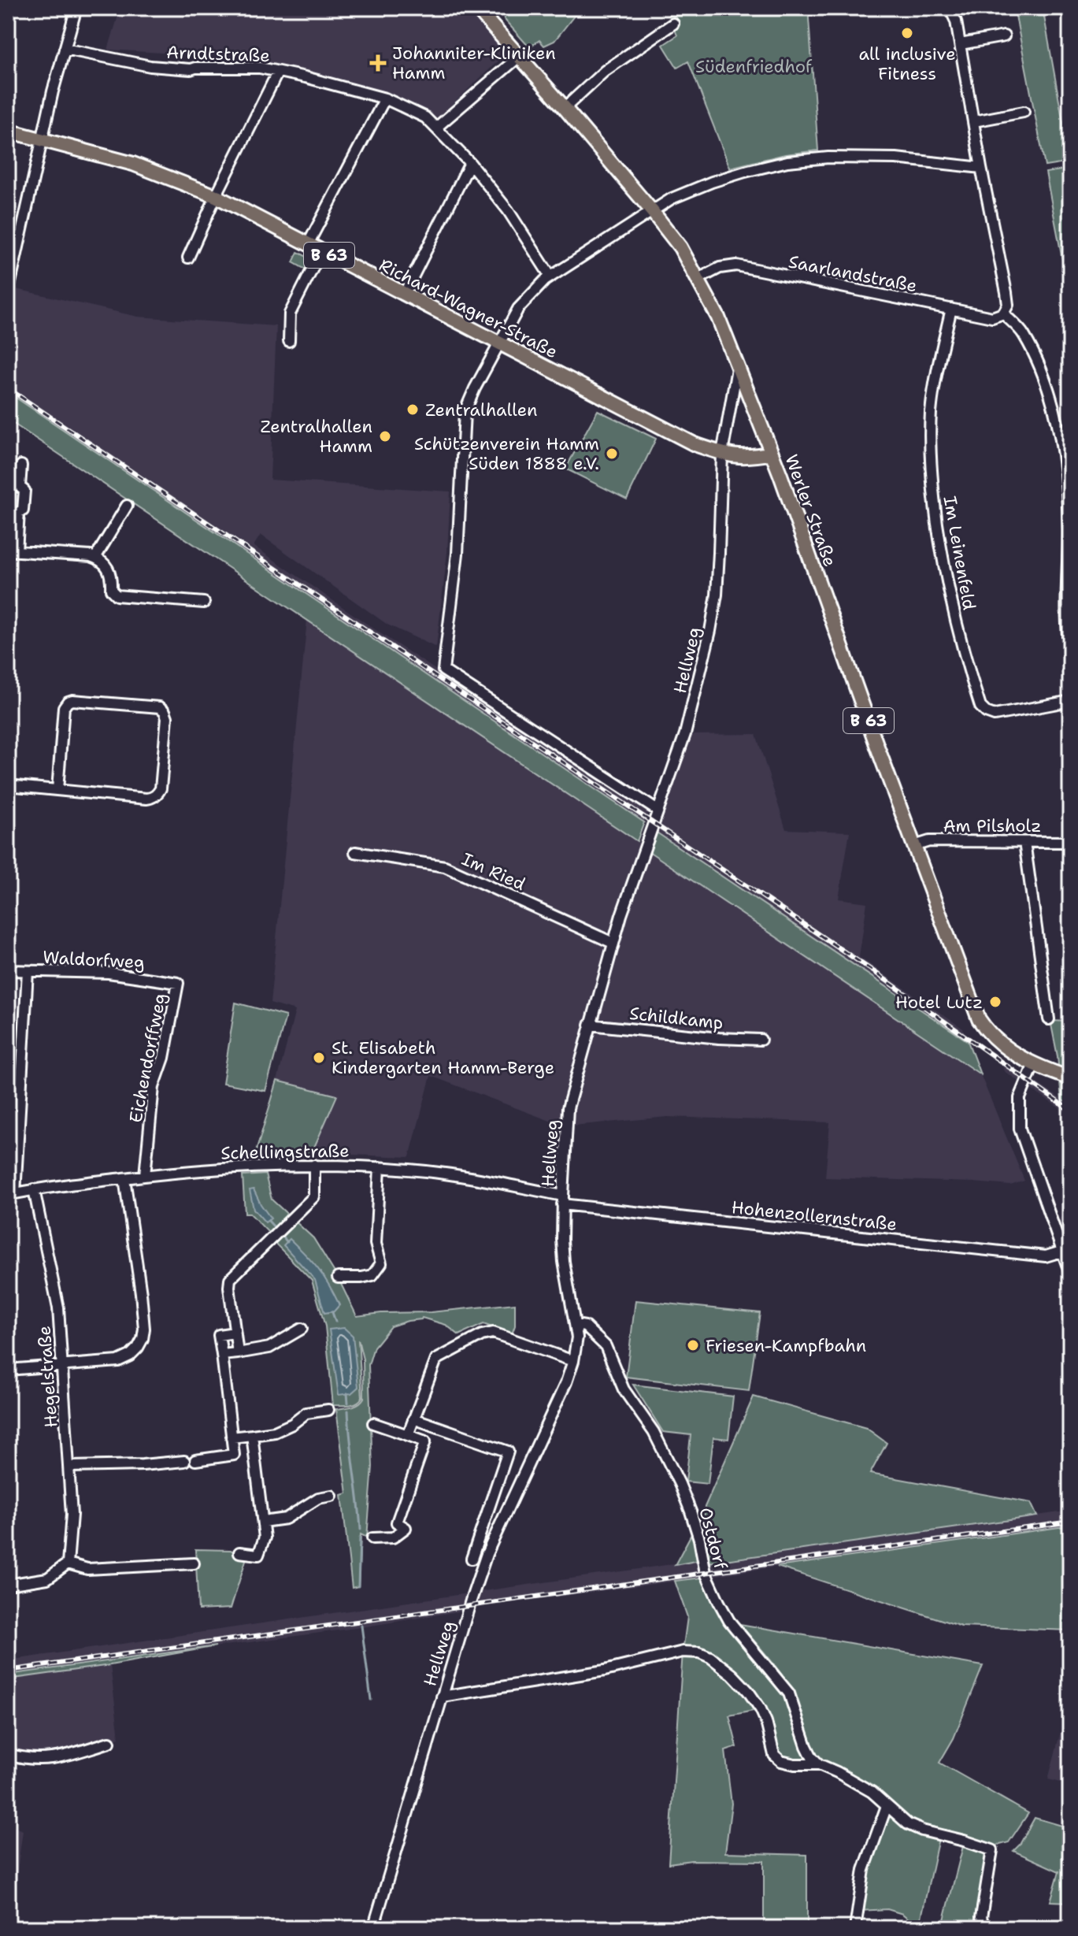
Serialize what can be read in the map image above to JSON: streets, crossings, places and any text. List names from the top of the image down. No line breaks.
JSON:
{"streets":{"main road":["B 63","Richard-Wagner-Straße","Werler Straße"],"street":["Arndtstraße","Saarlandstraße","Im Leinenfeld","Hellweg","Am Pilsholz","Im Ried","Waldorfweg","Schildkamp","Eichendorffweg","Schellingstraße","Hohenzollernstraße","Hegelstraße","Ostdorf"]},"crossings":[["Saarlandstraße","Werler Straße"],["Saarlandstraße","Im Leinenfeld"],["Richard-Wagner-Straße","Werler Straße"],["Richard-Wagner-Straße","Hellweg"],["Werler Straße","Hellweg"],["Werler Straße","Am Pilsholz"],["Hellweg","Im Ried"],["Hellweg","Schildkamp"],["Hellweg","Schellingstraße"],["Hellweg","Hohenzollernstraße"],["Hellweg","Ostdorf"],["Waldorfweg","Eichendorffweg"],["Eichendorffweg","Schellingstraße"],["Schellingstraße","Hohenzollernstraße"],["Schellingstraße","Hegelstraße"]],"parks":["Südenfriedhof"],"places":{"other":["all inclusive Fitness","Zentralhallen","Zentralhallen Hamm","Schützenverein Hamm Süden 1888 e.V.","Hotel Lutz","St. Elisabeth Kindergarten Hamm-Berge","Friesen-Kampfbahn"],"health":["Johanniter-Kliniken Hamm"]}}
